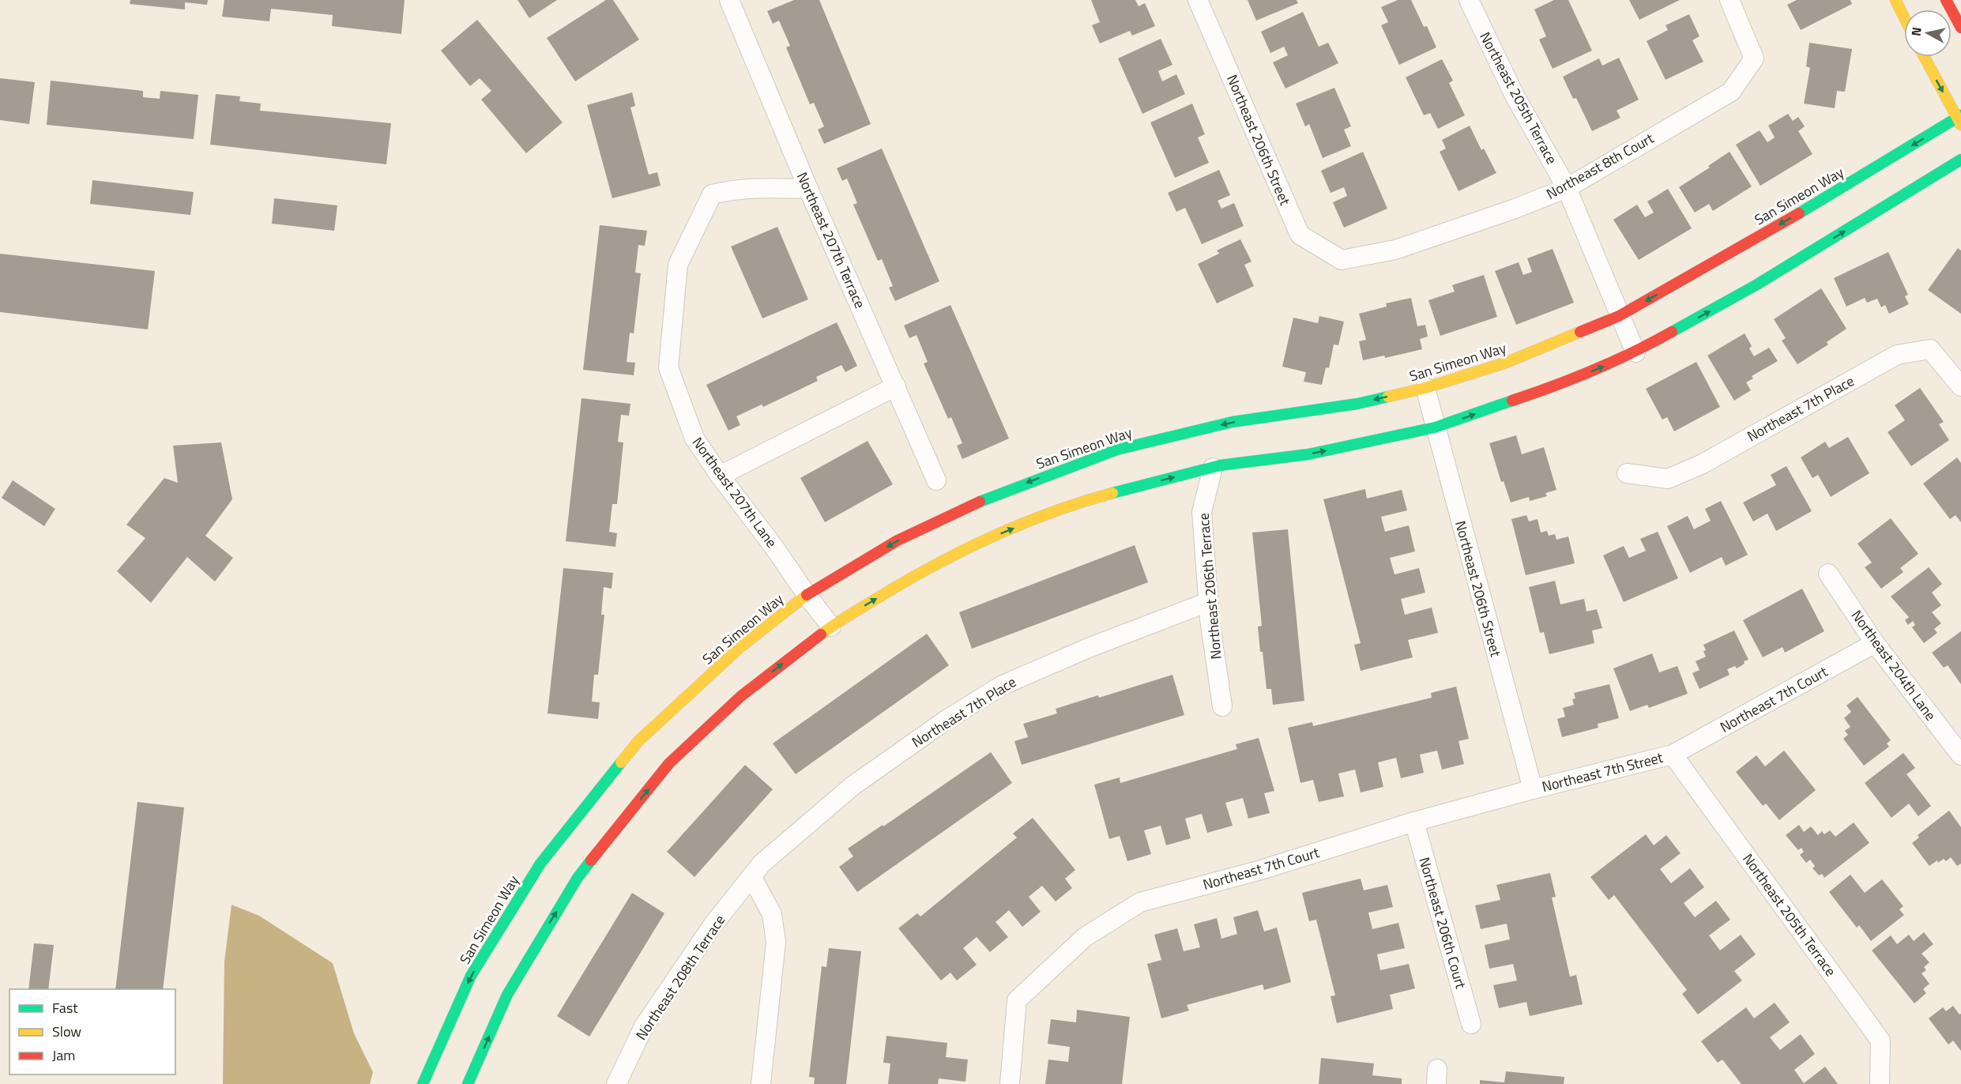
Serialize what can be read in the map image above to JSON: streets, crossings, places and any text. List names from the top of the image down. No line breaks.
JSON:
{"streets":{"street":["Northeast 205th Terrace","Northeast 206th Street","Northeast 8th Court","San Simeon Way","Northeast 207th Terrace","Northeast 7th Place","Northeast 207th Lane","Northeast 206th Terrace","Northeast 204th Lane","Northeast 7th Court","Northeast 7th Street","Northeast 206th Court","Northeast 208th Terrace"]},"crossings":[["Northeast 205th Terrace","Northeast 8th Court"],["Northeast 205th Terrace","San Simeon Way"],["Northeast 205th Terrace","Northeast 7th Court"],["Northeast 205th Terrace","Northeast 7th Street"],["Northeast 206th Street","Northeast 8th Court"],["Northeast 206th Street","San Simeon Way"],["Northeast 206th Street","Northeast 7th Court"],["Northeast 206th Street","Northeast 7th Street"],["San Simeon Way","Northeast 207th Lane"],["Northeast 207th Terrace","Northeast 207th Lane"],["Northeast 7th Place","Northeast 206th Terrace"],["Northeast 7th Place","Northeast 208th Terrace"],["Northeast 204th Lane","Northeast 7th Court"],["Northeast 7th Court","Northeast 7th Street"],["Northeast 7th Court","Northeast 206th Court"]],"legend":["Fast","Slow","Jam"],"north":"left"}
